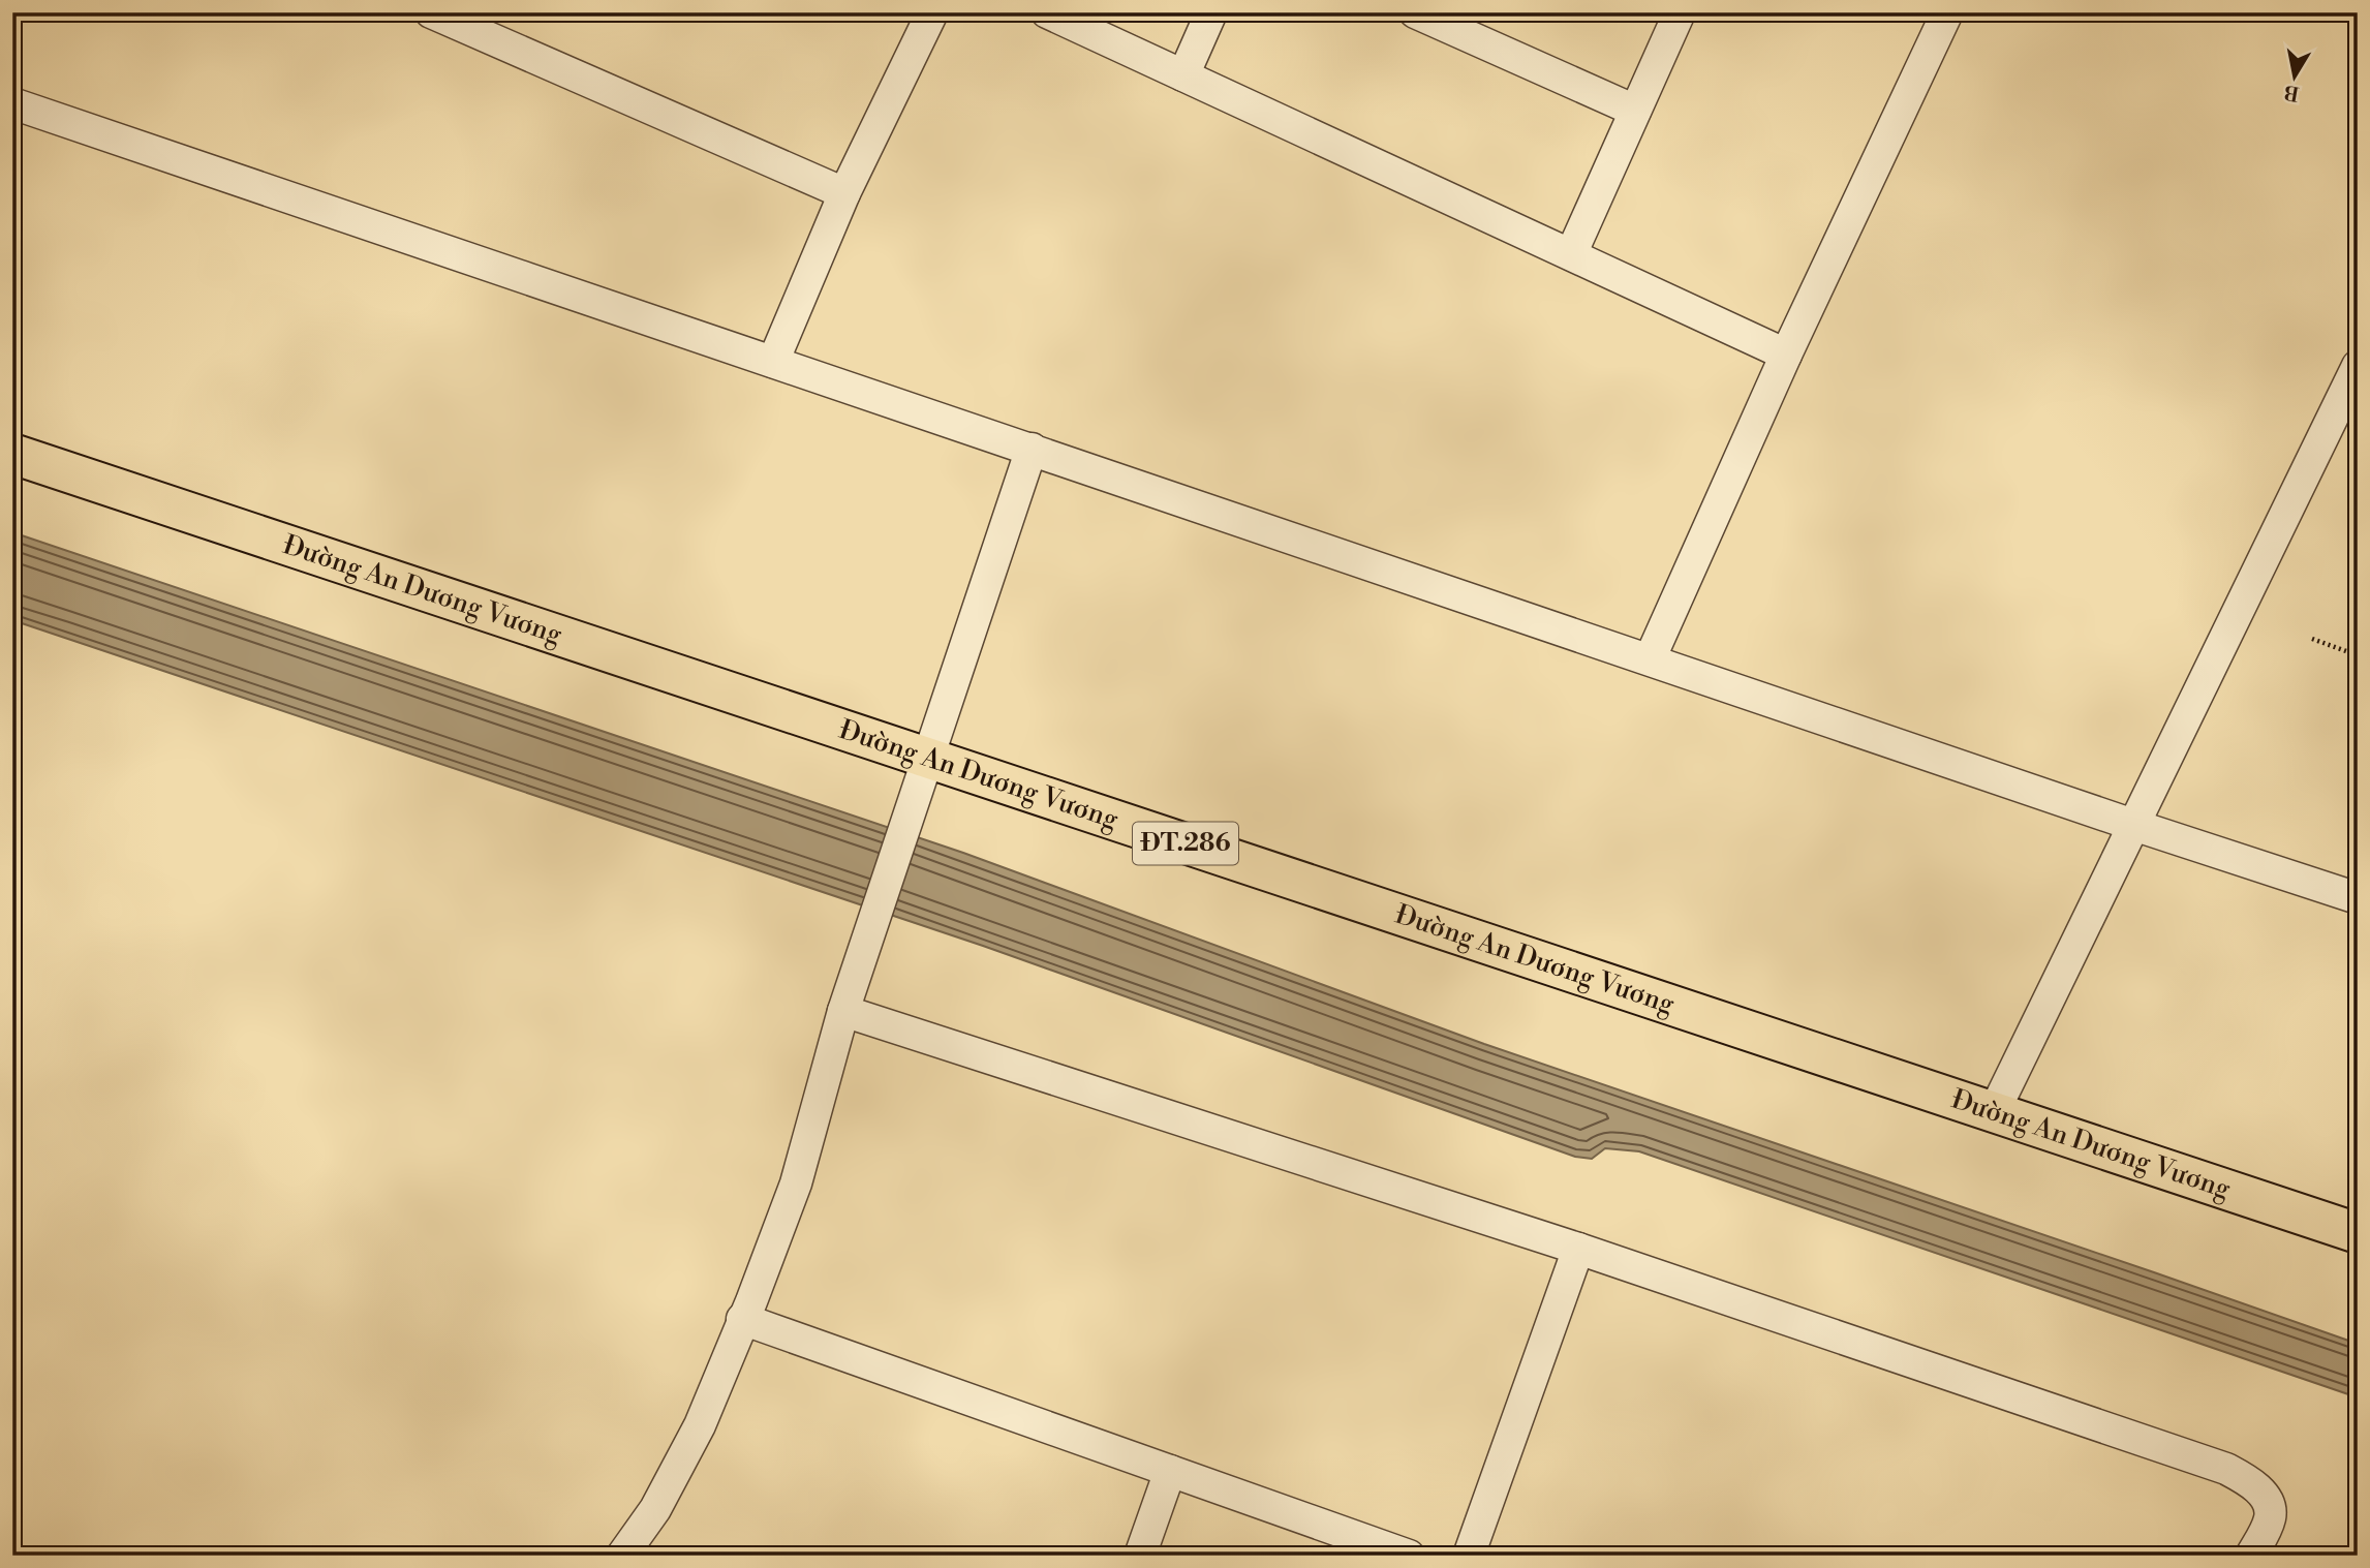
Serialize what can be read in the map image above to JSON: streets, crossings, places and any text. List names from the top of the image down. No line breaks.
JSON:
{"streets":{"main road":["Đường An Dương Vương","ĐT.286"]},"north":"bottom"}
